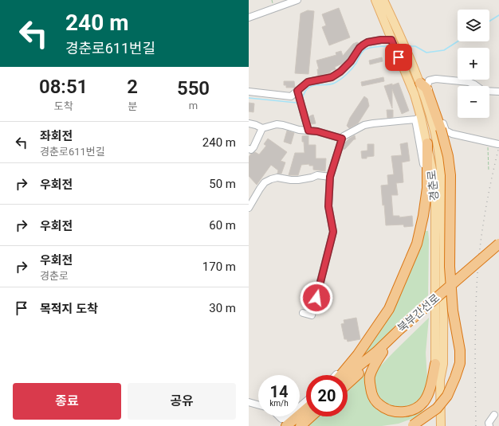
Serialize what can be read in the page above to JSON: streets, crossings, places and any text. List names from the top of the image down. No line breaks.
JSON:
{"streets":{"highway":["북부간선로"],"main road":["경춘로"]},"page":{"turn":["240 m","경춘로611번길"],"map_buttons":["+","−"],"eta":["08:51","도착","2","분","550","m"],"list":[{"name":"좌회전","note":"경춘로611번길","value":"240 m"},{"name":"우회전","value":"50 m"},{"name":"우회전","value":"60 m"},{"name":"우회전","note":"경춘로","value":"170 m"},{"name":"목적지 도착","value":"30 m"}],"speed":"14 km/h","limit":"20","buttons":["종료","공유"]}}
